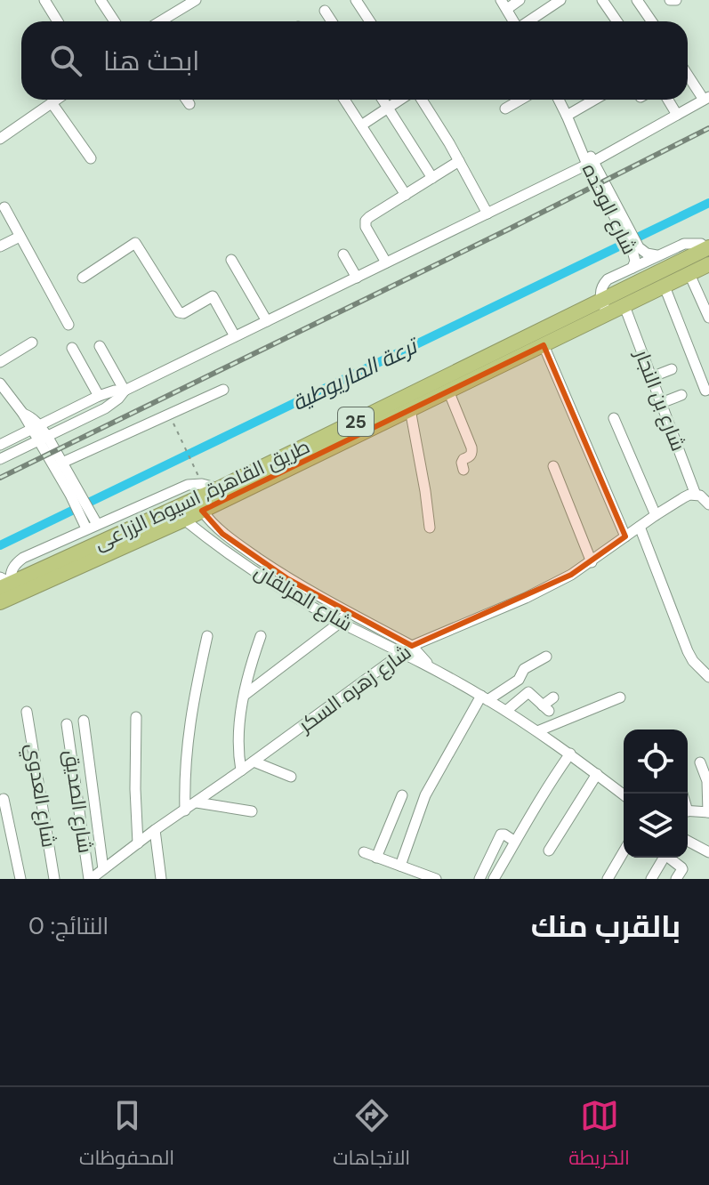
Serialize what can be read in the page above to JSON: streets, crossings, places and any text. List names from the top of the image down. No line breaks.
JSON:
{"streets":{"highway":["25","طريق القاهرة, اسيوط الزراعى"],"street":["شارع الوحده","شارع بن النجار","شارع المزلقان","شارع زهره السكر","شارع العدوي","شارع الصديق"]},"crossings":[["شارع بن النجار","طريق القاهرة, اسيوط الزراعى"],["شارع بن النجار","شارع زهره السكر"],["طريق القاهرة, اسيوط الزراعى","شارع المزلقان"],["شارع المزلقان","شارع زهره السكر"],["شارع زهره السكر","شارع الصديق"]],"water":["ترعة الماريوطية"],"page":{"search":"ابحث هنا","heading":["بالقرب منك","النتائج: 0"],"nav":["الخريطة","الاتجاهات","المحفوظات"]}}
